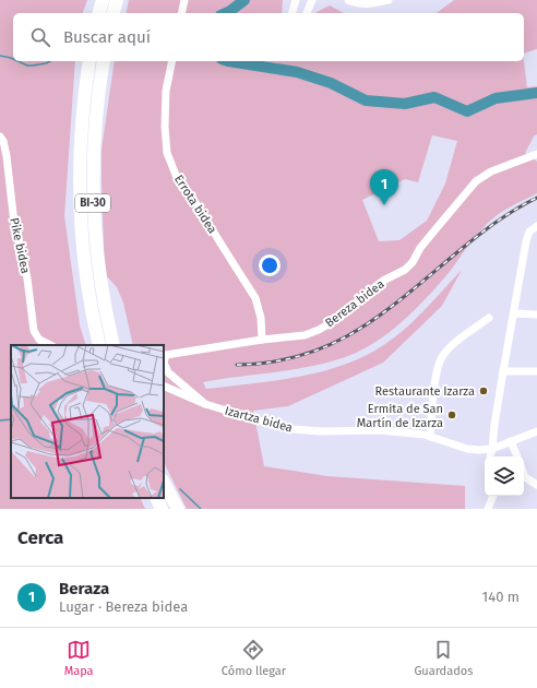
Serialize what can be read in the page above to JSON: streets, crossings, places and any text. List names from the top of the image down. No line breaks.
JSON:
{"streets":{"highway":["BI-30"],"street":["Errota bidea","Pike bidea","Bereza bidea","Izartza bidea"]},"crossings":[["Errota bidea","Bereza bidea"],["Bereza bidea","Izartza bidea"]],"places":["Restaurante Izarza","Ermita de San Martín de Izarza"],"page":{"search":"Buscar aquí","pins":"1","heading":"Cerca","list":[{"mark":"1","name":"Beraza","note":"Lugar · Bereza bidea","value":"140 m"}],"nav":["Mapa","Cómo llegar","Guardados"]}}
